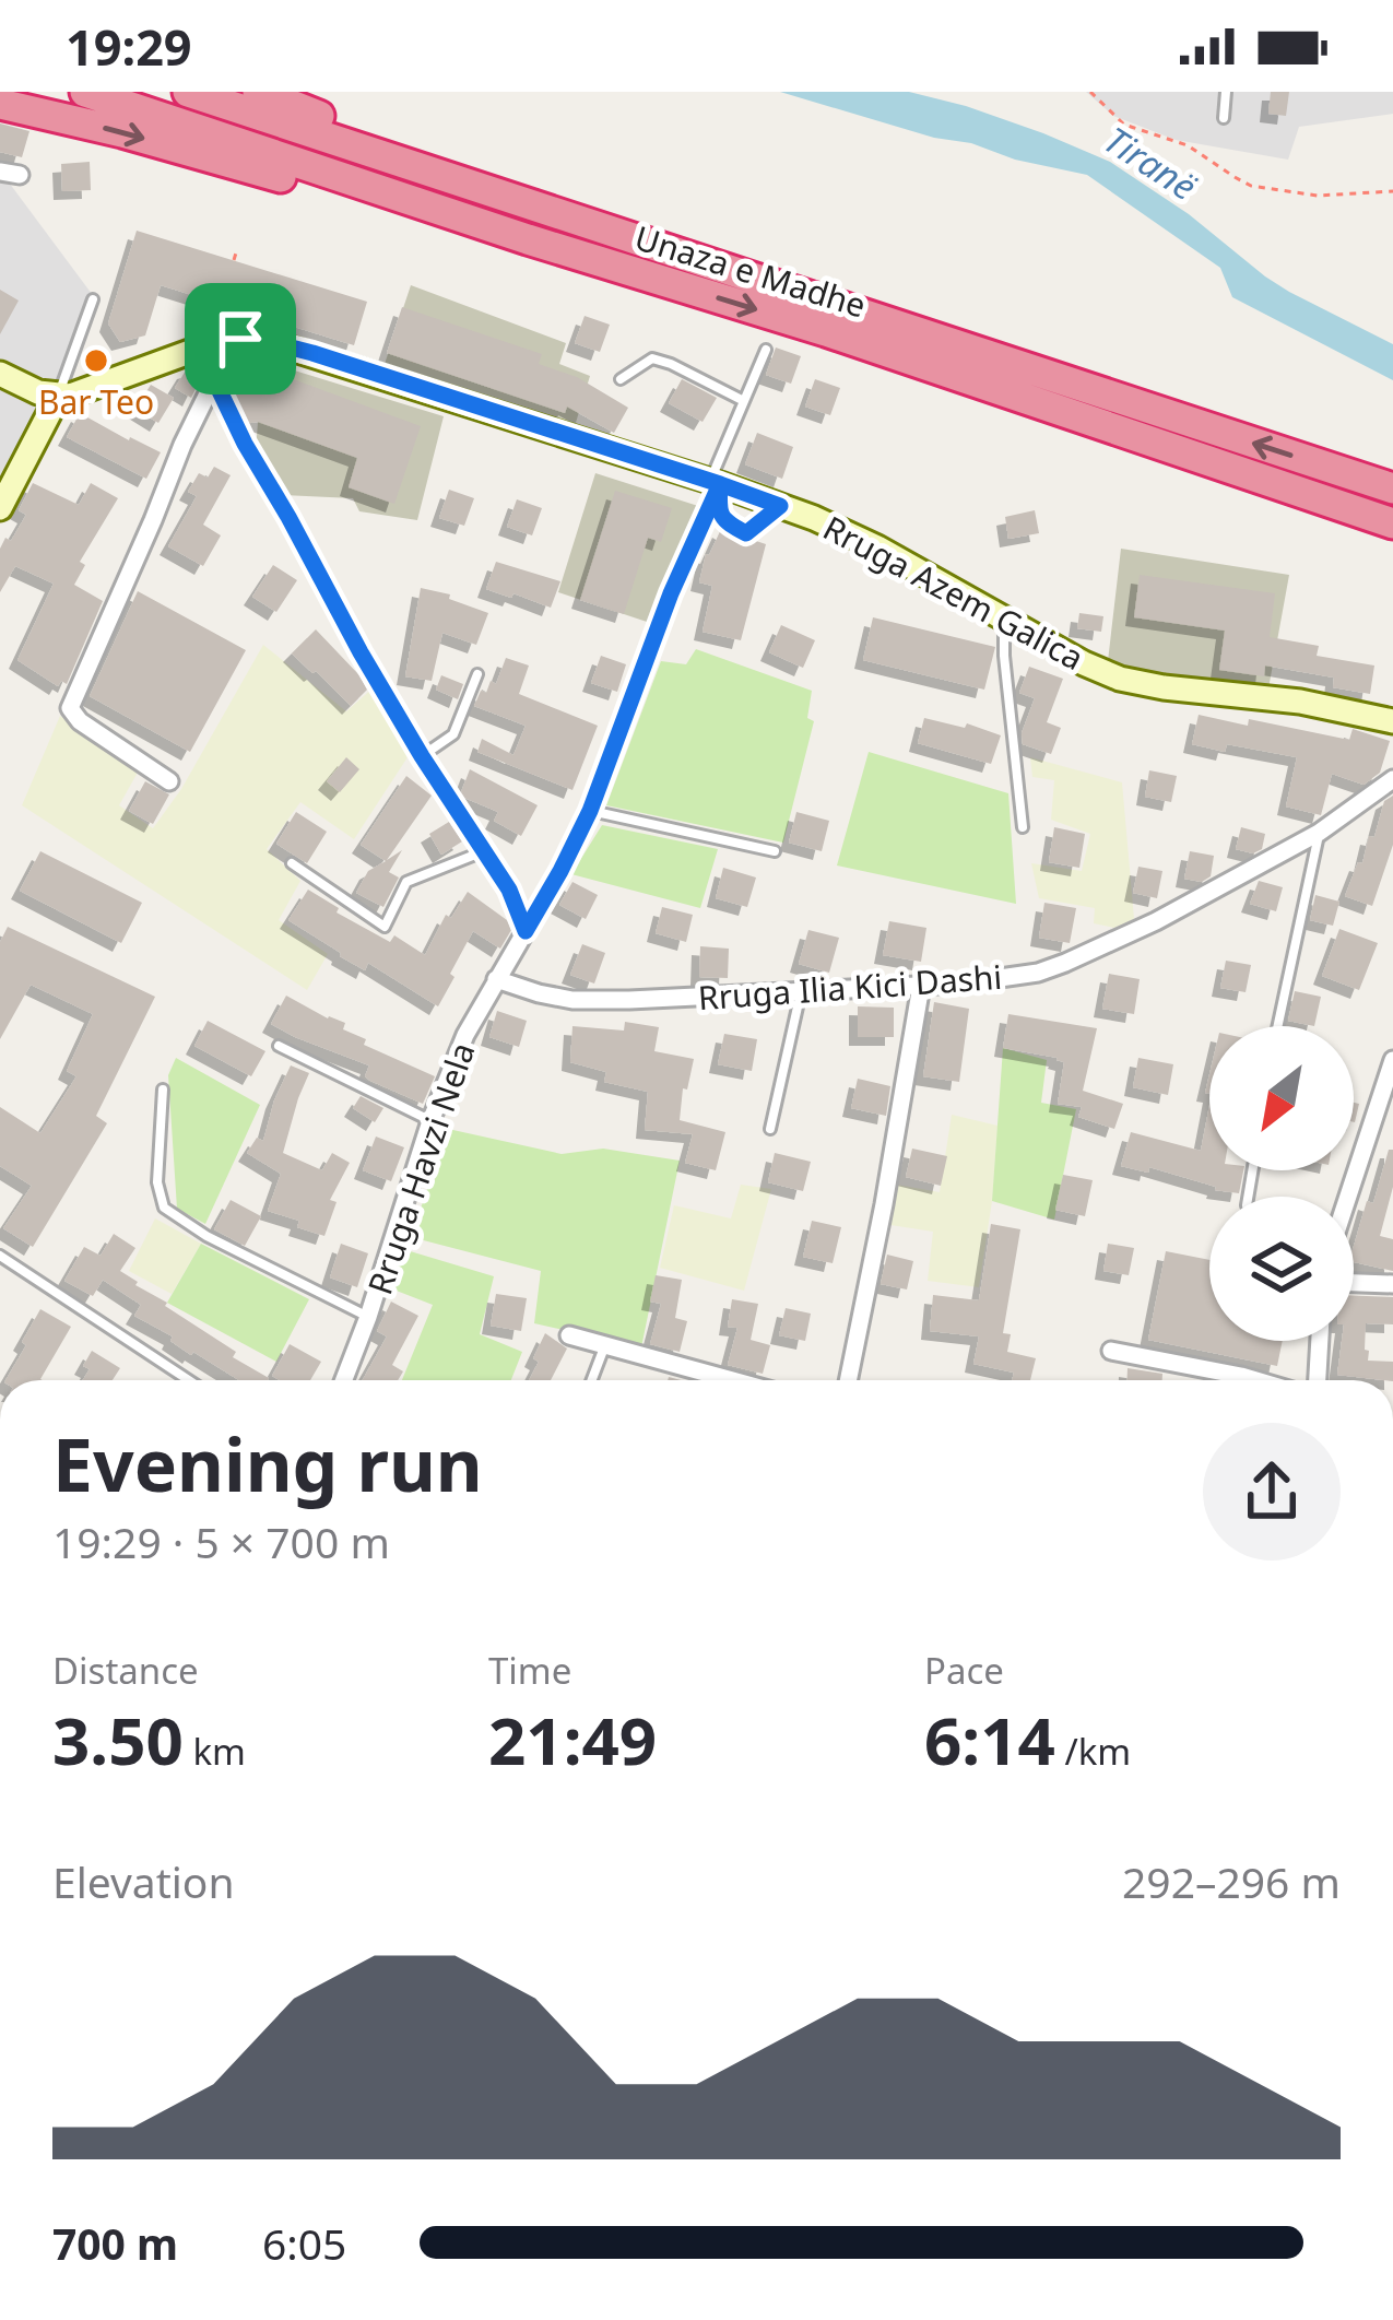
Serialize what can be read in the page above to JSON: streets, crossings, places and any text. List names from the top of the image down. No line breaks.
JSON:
{"streets":{"highway":["Unaza e Madhe"],"main road":["Rruga Azem Galica"],"street":["Rruga Ilia Kici Dashi","Rruga Havzi Nela"]},"crossings":[["Rruga Azem Galica","Rruga Havzi Nela"],["Rruga Ilia Kici Dashi","Rruga Havzi Nela"]],"water":["Tiranë"],"places":["Bar Teo"],"north":"bottom left","page":{"status":"19:29","heading":["Evening run","19:29 · 5 × 700 m"],"stats":[["Distance","3.50 km"],["Time","21:49"],["Pace","6:14 /km"]],"chart":["Elevation","292–296 m"],"list":[{"name":"700 m","note":"6:05"}]}}
